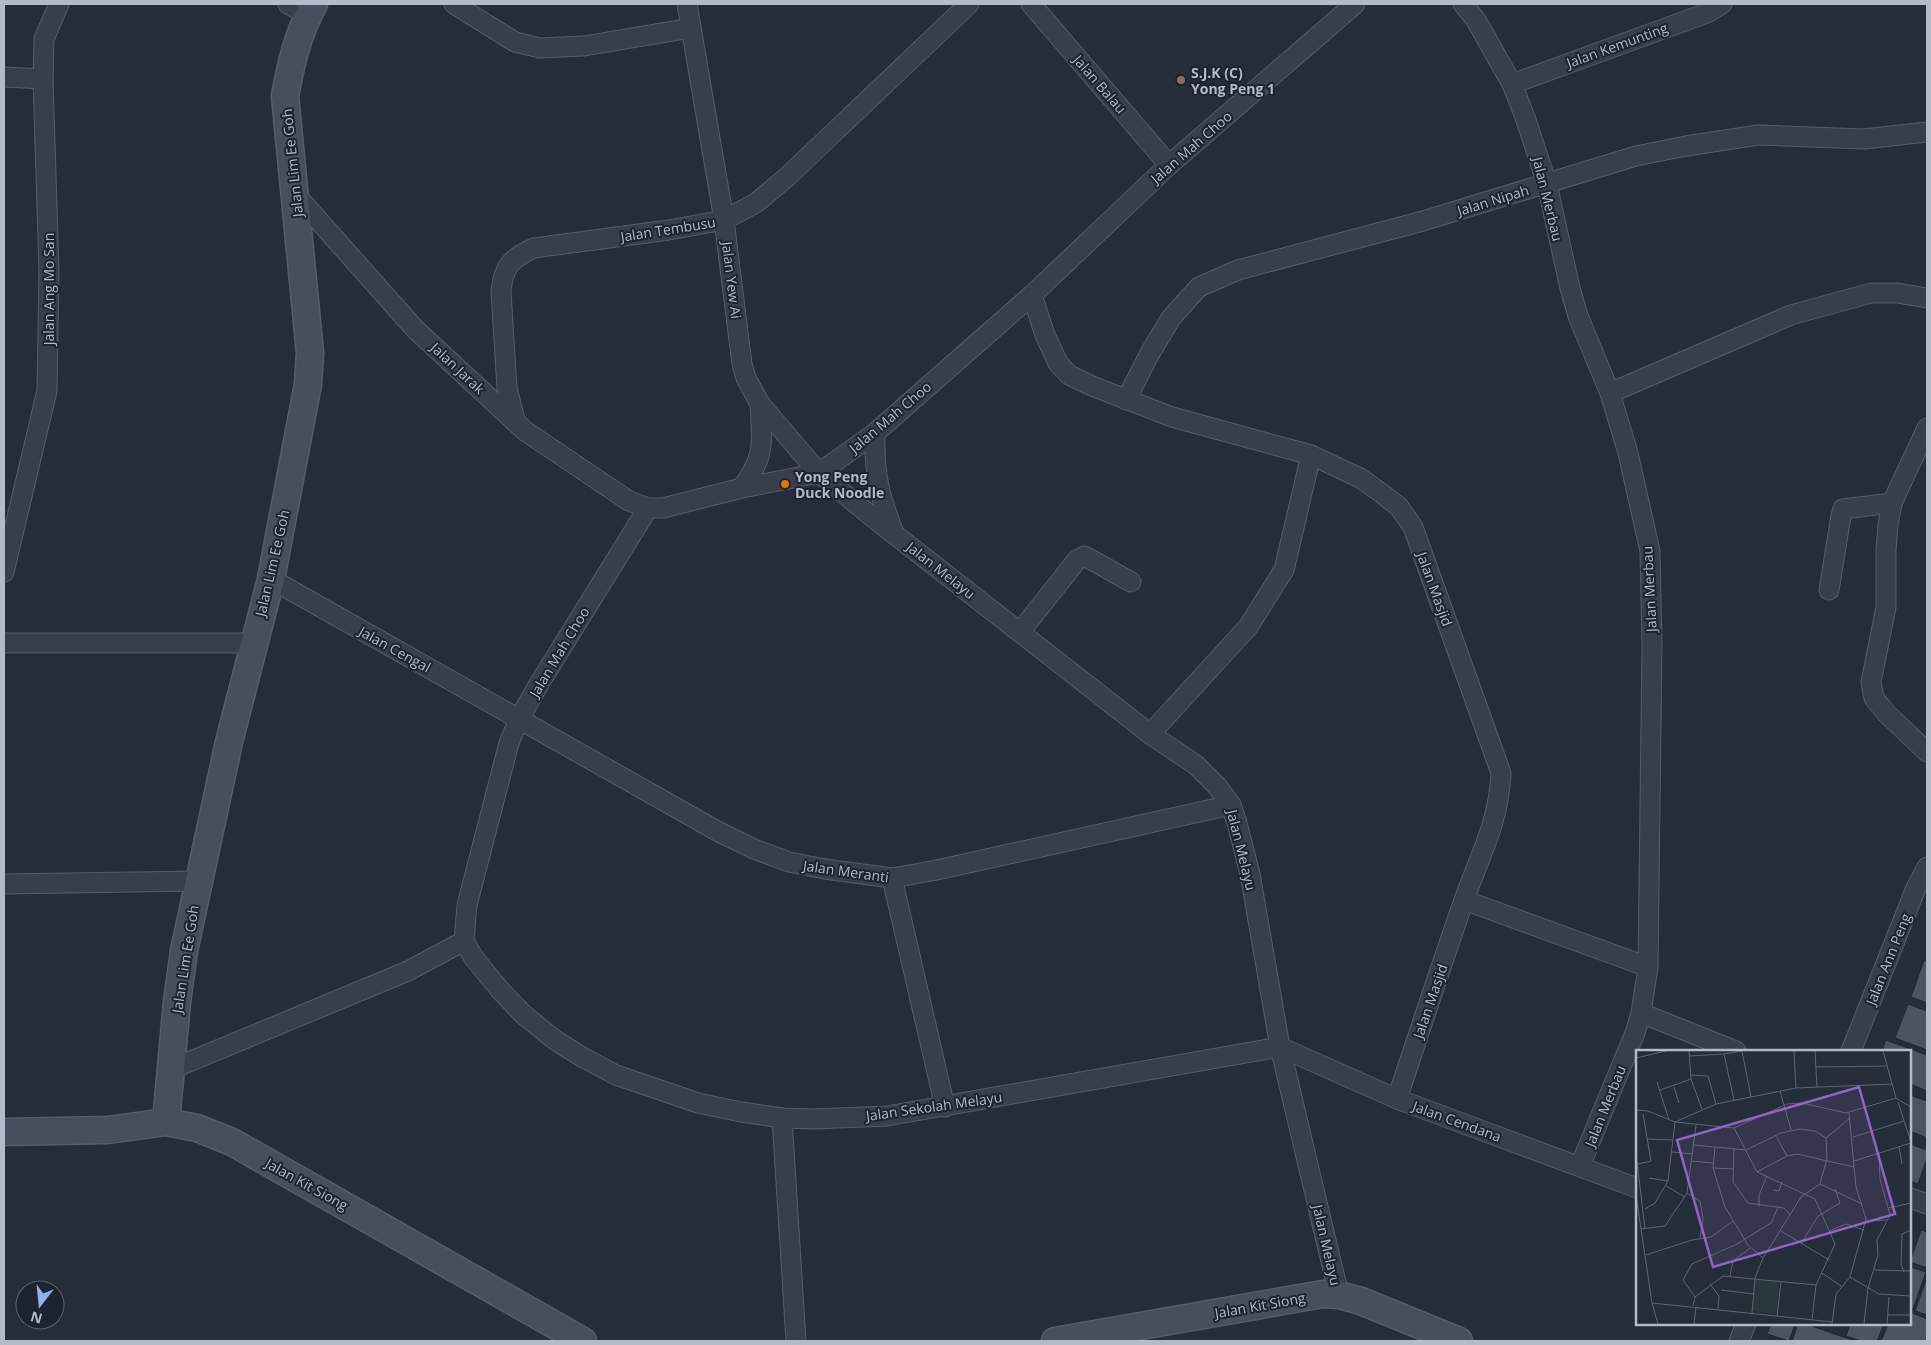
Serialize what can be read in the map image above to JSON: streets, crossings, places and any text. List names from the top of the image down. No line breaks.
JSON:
{"streets":{"street":["Jalan Kemunting","Jalan Balau","Jalan Mah Choo","Jalan Lim Ee Goh","Jalan Merbau","Jalan Nipah","Jalan Tembusu","Jalan Yew Ai","Jalan Ang Mo San","Jalan Jarak","Jalan Melayu","Jalan Masjid","Jalan Cengal","Jalan Meranti","Jalan Ann Peng","Jalan Sekolah Melayu","Jalan Cendana","Jalan Kit Siong"]},"crossings":[["Jalan Kemunting","Jalan Merbau"],["Jalan Balau","Jalan Mah Choo"],["Jalan Mah Choo","Jalan Yew Ai"],["Jalan Mah Choo","Jalan Jarak"],["Jalan Mah Choo","Jalan Melayu"],["Jalan Mah Choo","Jalan Masjid"],["Jalan Mah Choo","Jalan Cengal"],["Jalan Mah Choo","Jalan Meranti"],["Jalan Mah Choo","Jalan Sekolah Melayu"],["Jalan Lim Ee Goh","Jalan Jarak"],["Jalan Lim Ee Goh","Jalan Cengal"],["Jalan Lim Ee Goh","Jalan Kit Siong"],["Jalan Merbau","Jalan Nipah"],["Jalan Merbau","Jalan Cendana"],["Jalan Nipah","Jalan Masjid"],["Jalan Tembusu","Jalan Yew Ai"],["Jalan Tembusu","Jalan Jarak"],["Jalan Yew Ai","Jalan Melayu"],["Jalan Melayu","Jalan Meranti"],["Jalan Melayu","Jalan Sekolah Melayu"],["Jalan Melayu","Jalan Cendana"],["Jalan Melayu","Jalan Kit Siong"],["Jalan Masjid","Jalan Cendana"],["Jalan Cengal","Jalan Meranti"],["Jalan Sekolah Melayu","Jalan Cendana"]],"places":["S.J.K (C) Yong Peng 1","Yong Peng Duck Noodle"],"north":"bottom"}
